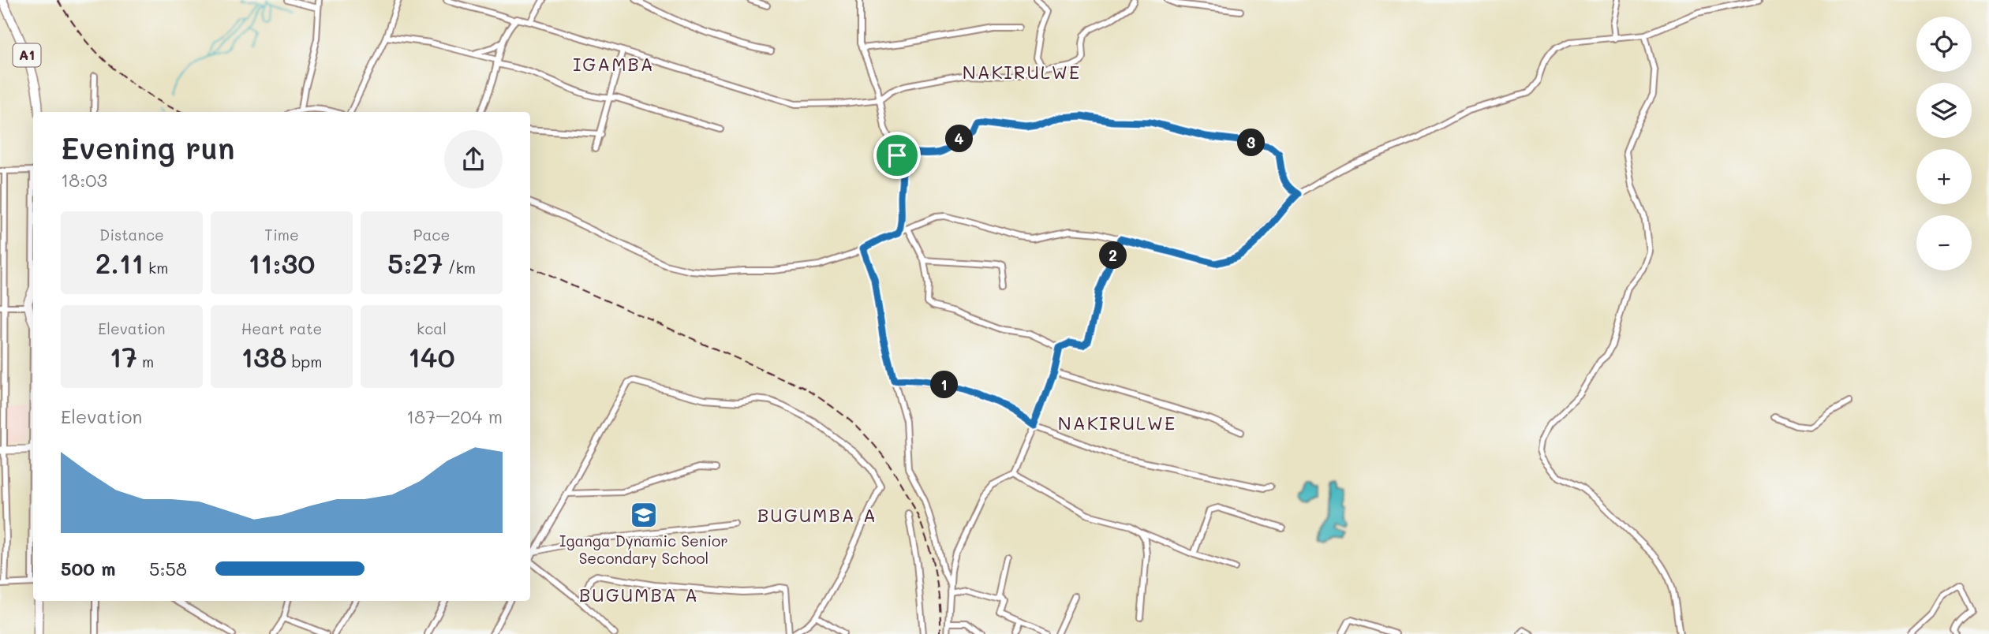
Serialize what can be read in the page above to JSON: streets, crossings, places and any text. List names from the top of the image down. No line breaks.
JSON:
{"streets":{"main road":["A1"]},"districts":["IGAMBA","NAKIRULWE","NAKIRULWE","BUGUMBA A","BUGUMBA A"],"places":{"school or university":["Iganga Dynamic Senior Secondary School"]},"page":{"map_buttons":["+","−"],"heading":["Evening run","18:03"],"pins":["4","3","2","1"],"stats":[["Distance","2.11 km"],["Time","11:30"],["Pace","5:27 /km"],["Elevation","17 m"],["Heart rate","138 bpm"],["kcal","140"]],"chart":["Elevation","187–204 m"],"list":[{"name":"500 m","note":"5:58"}]}}
